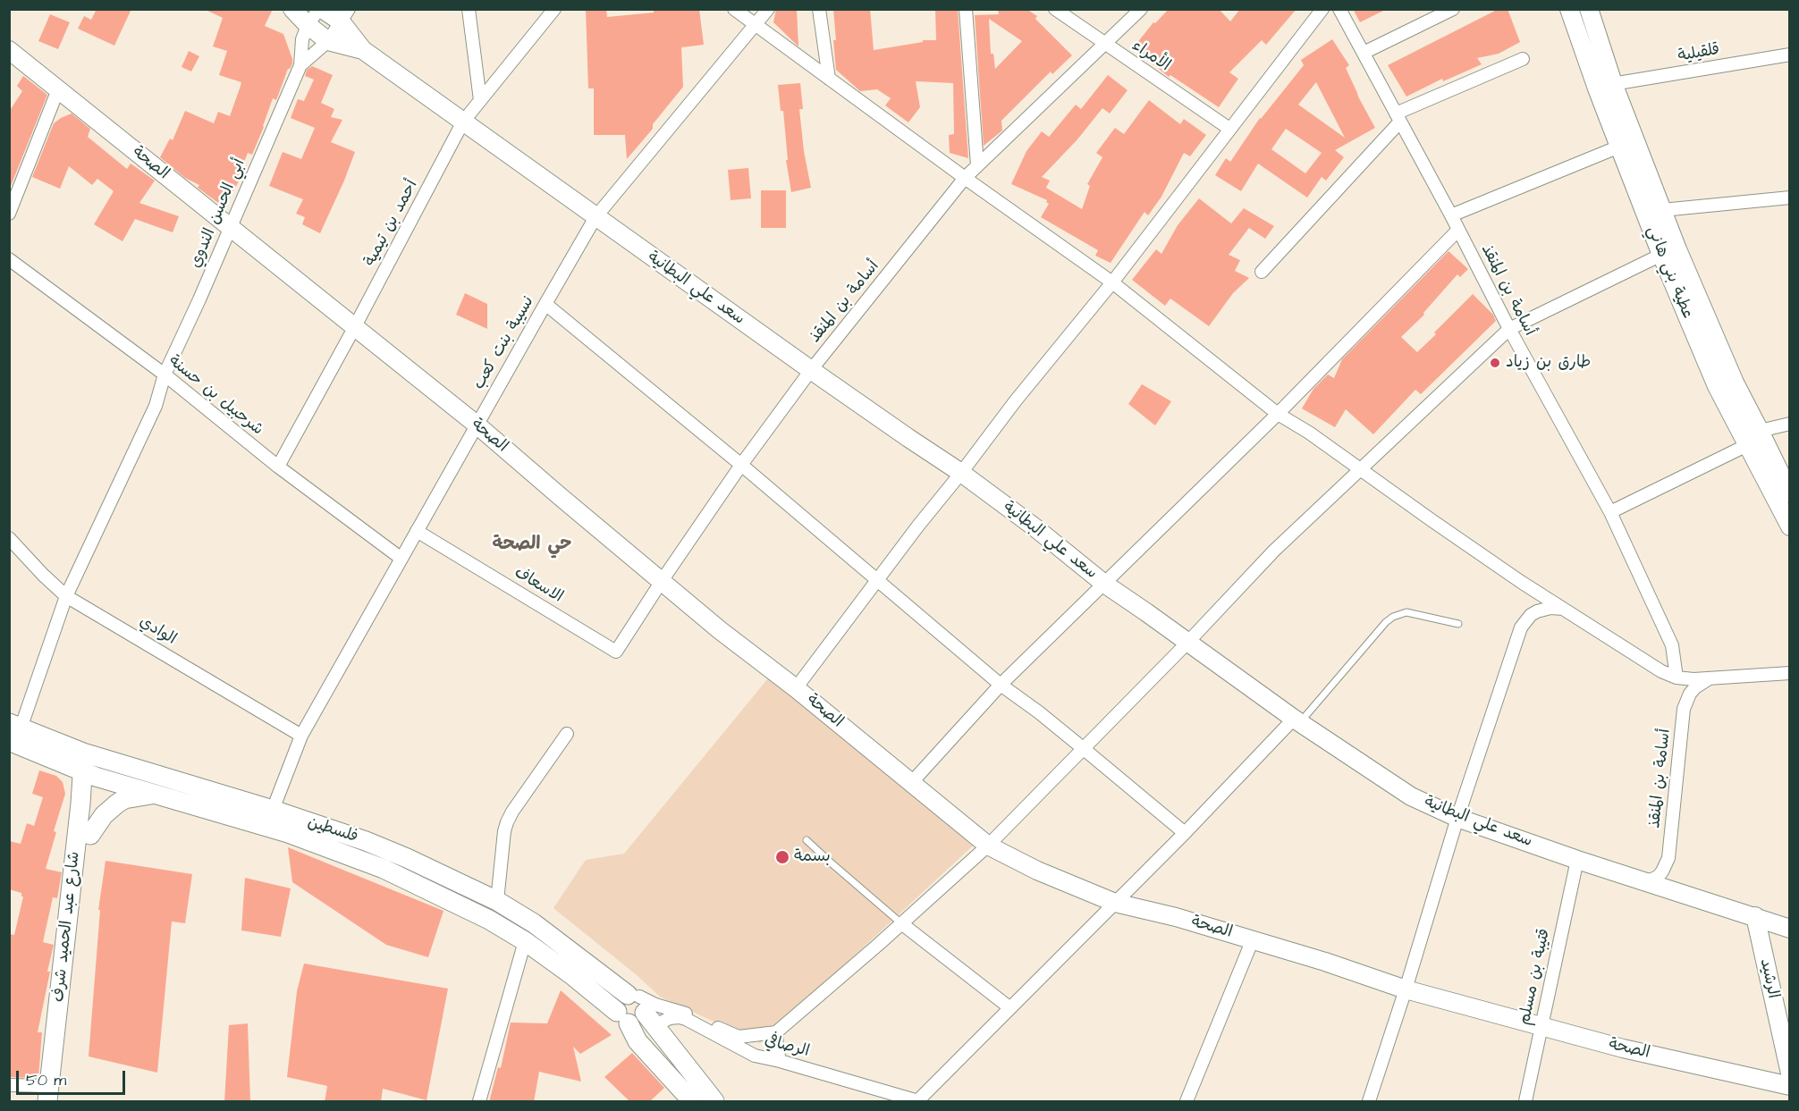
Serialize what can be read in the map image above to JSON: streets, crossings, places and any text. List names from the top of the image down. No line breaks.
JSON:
{"streets":{"main road":["الصحة","عطية بني هاني","سعد علي البطانية","فلسطين","شارع عبد الحميد شرف","الرشيد"],"street":["قلقيلية","الأمراء","أبي الحسن الندوي","أحمد بن تيمية","أسامة بن المنقذ","نسيبة بنت كعب","شرحبيل بن حسنة","الاسعاف","الوادي","قتيبة بن مسلم","الرصافي"]},"crossings":[["قلقيلية","عطية بني هاني"],["الأمراء","أسامة بن المنقذ"],["الصحة","أبي الحسن الندوي"],["الصحة","أحمد بن تيمية"],["الصحة","أسامة بن المنقذ"],["الصحة","نسيبة بنت كعب"],["الصحة","قتيبة بن مسلم"],["أبي الحسن الندوي","سعد علي البطانية"],["أبي الحسن الندوي","شرحبيل بن حسنة"],["أبي الحسن الندوي","الوادي"],["أبي الحسن الندوي","فلسطين"],["أحمد بن تيمية","سعد علي البطانية"],["أحمد بن تيمية","شرحبيل بن حسنة"],["سعد علي البطانية","أسامة بن المنقذ"],["سعد علي البطانية","نسيبة بنت كعب"],["سعد علي البطانية","قتيبة بن مسلم"],["سعد علي البطانية","الرشيد"],["أسامة بن المنقذ","الاسعاف"],["نسيبة بنت كعب","شرحبيل بن حسنة"],["نسيبة بنت كعب","الاسعاف"],["نسيبة بنت كعب","الوادي"],["نسيبة بنت كعب","فلسطين"],["فلسطين","شارع عبد الحميد شرف"],["فلسطين","الرصافي"]],"districts":["حي الصحة"],"places":["طارق بن زياد","بسمة"],"scale_bar":"50 m"}
